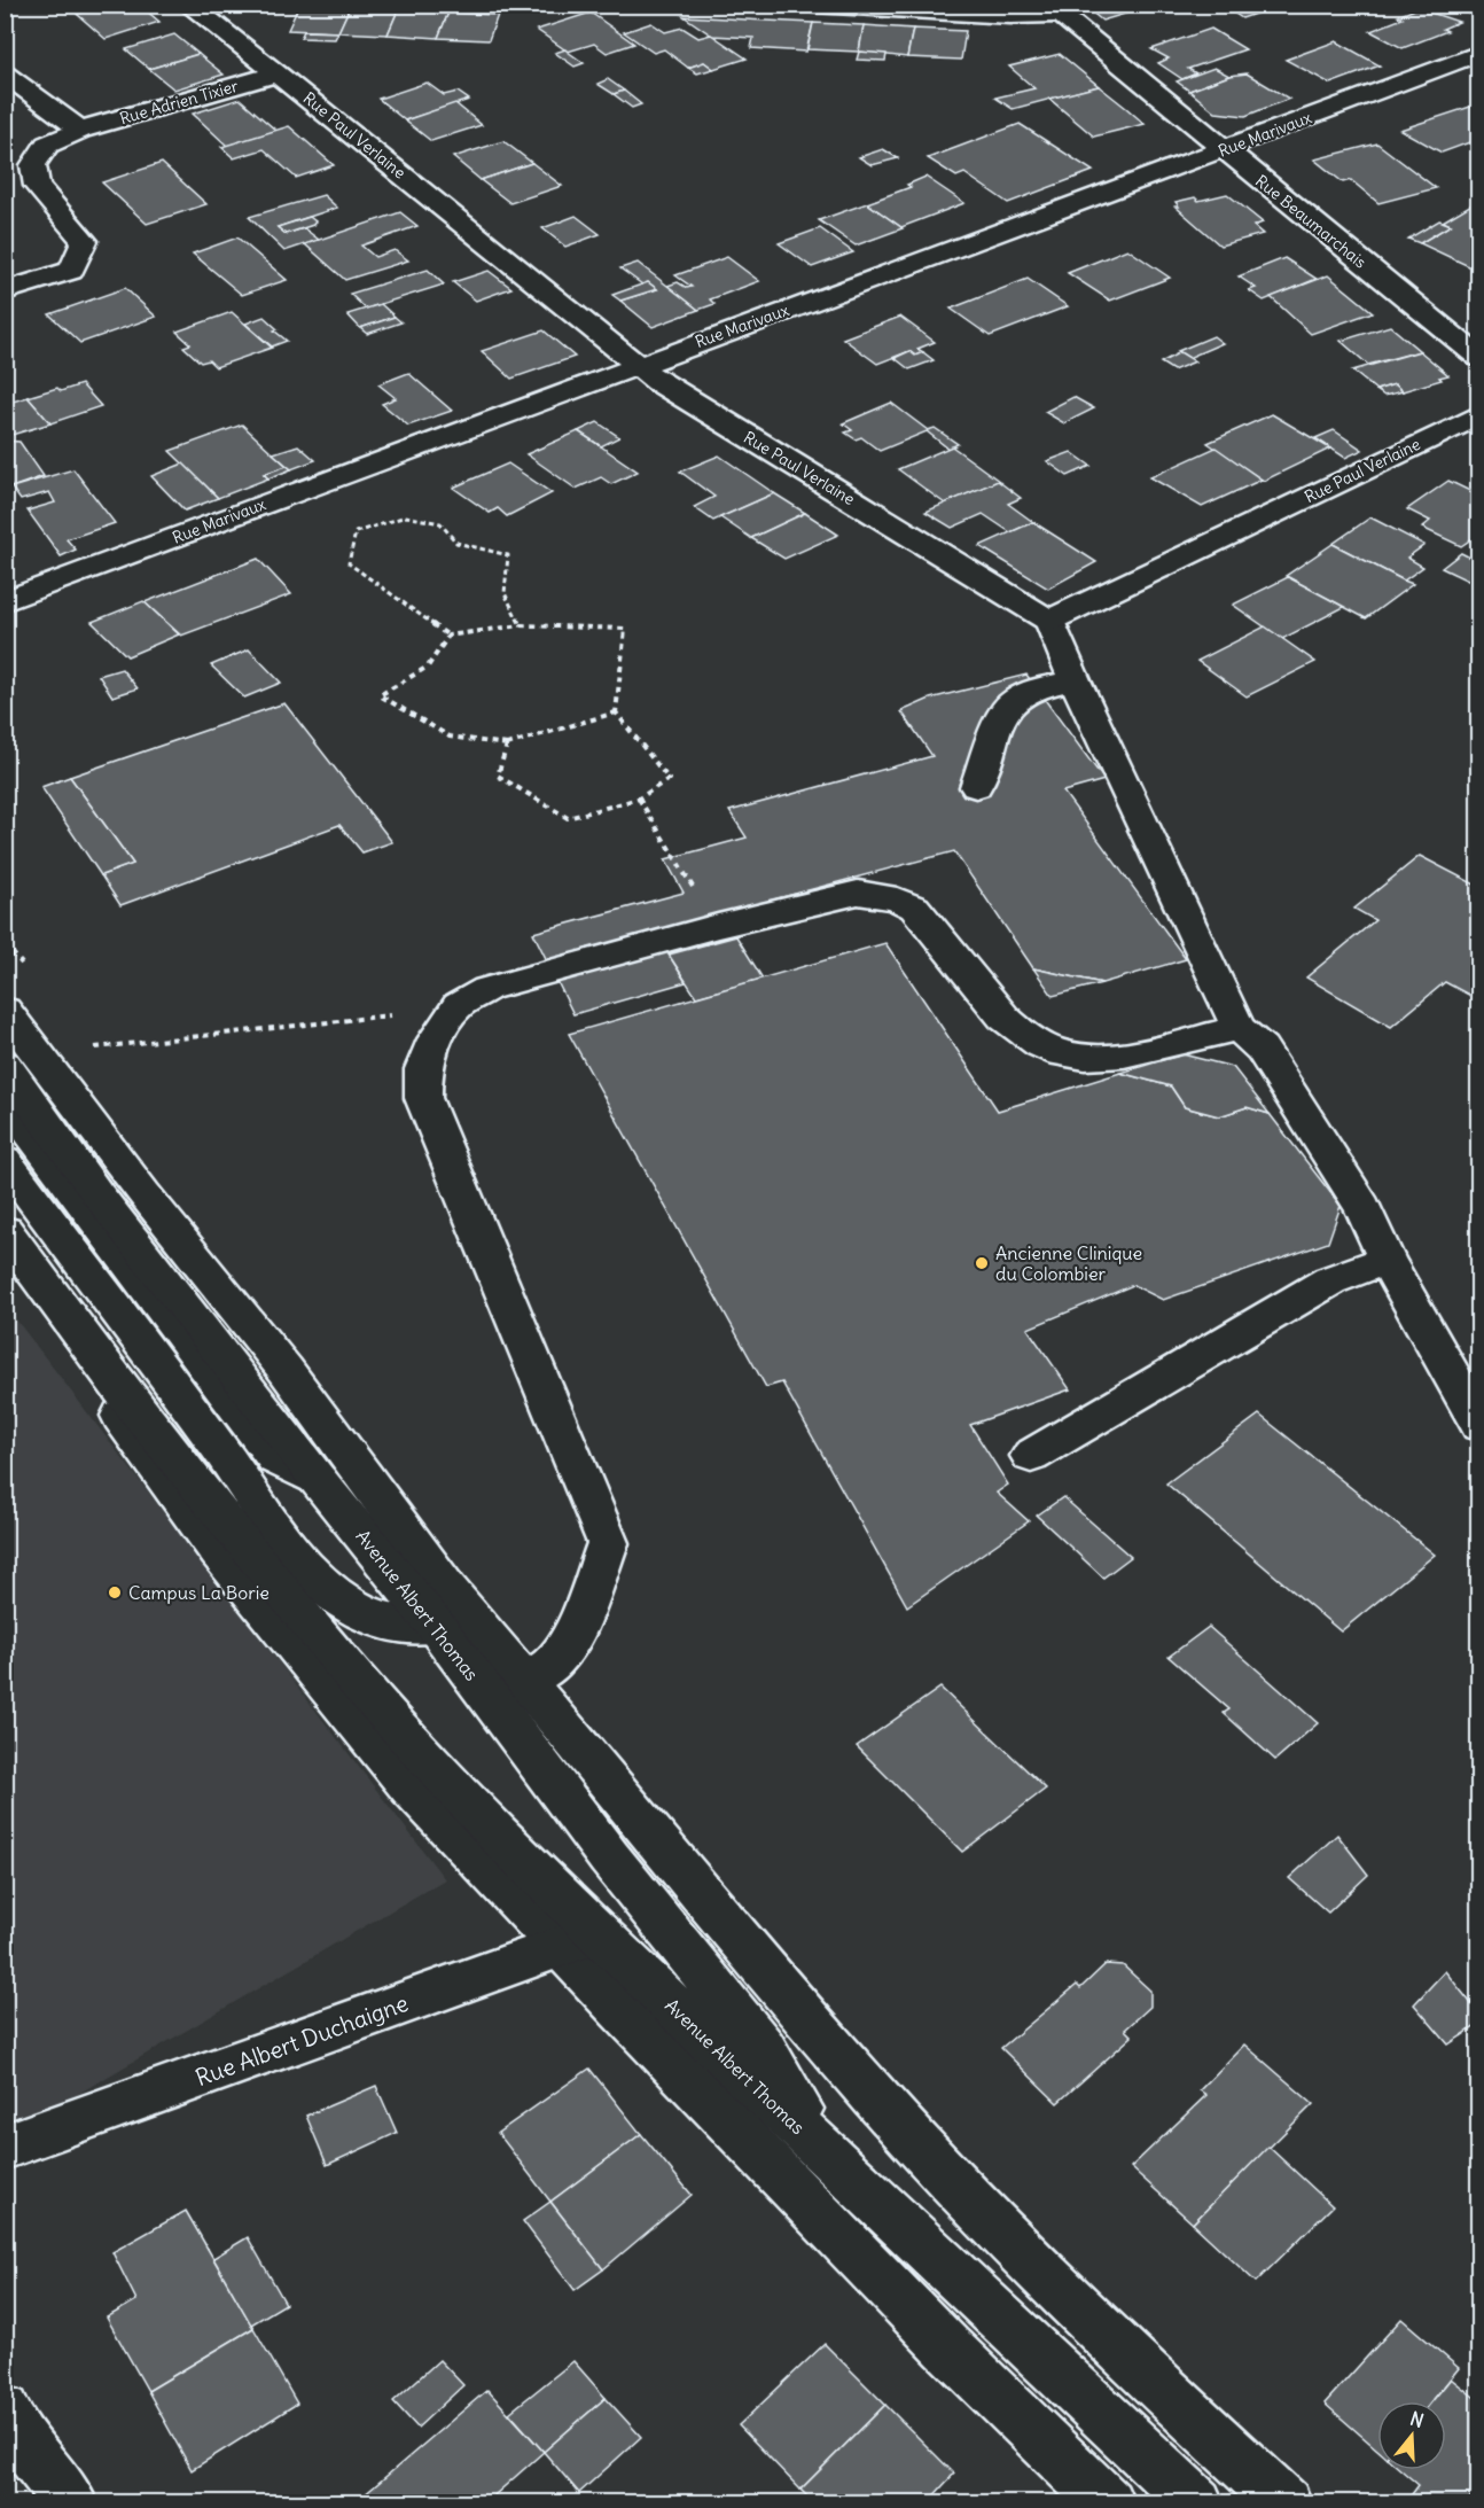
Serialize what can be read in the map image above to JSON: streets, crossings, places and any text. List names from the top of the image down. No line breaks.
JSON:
{"streets":{"street":["Rue Adrien Tixier","Rue Marivaux","Rue Paul Verlaine","Rue Beaumarchais","Avenue Albert Thomas","Rue Albert Duchaigne"]},"crossings":[["Rue Adrien Tixier","Rue Paul Verlaine"],["Rue Marivaux","Rue Paul Verlaine"],["Rue Marivaux","Rue Beaumarchais"],["Avenue Albert Thomas","Rue Albert Duchaigne"]],"places":["Ancienne Clinique du Colombier","Campus La Borie"],"north":"top"}
